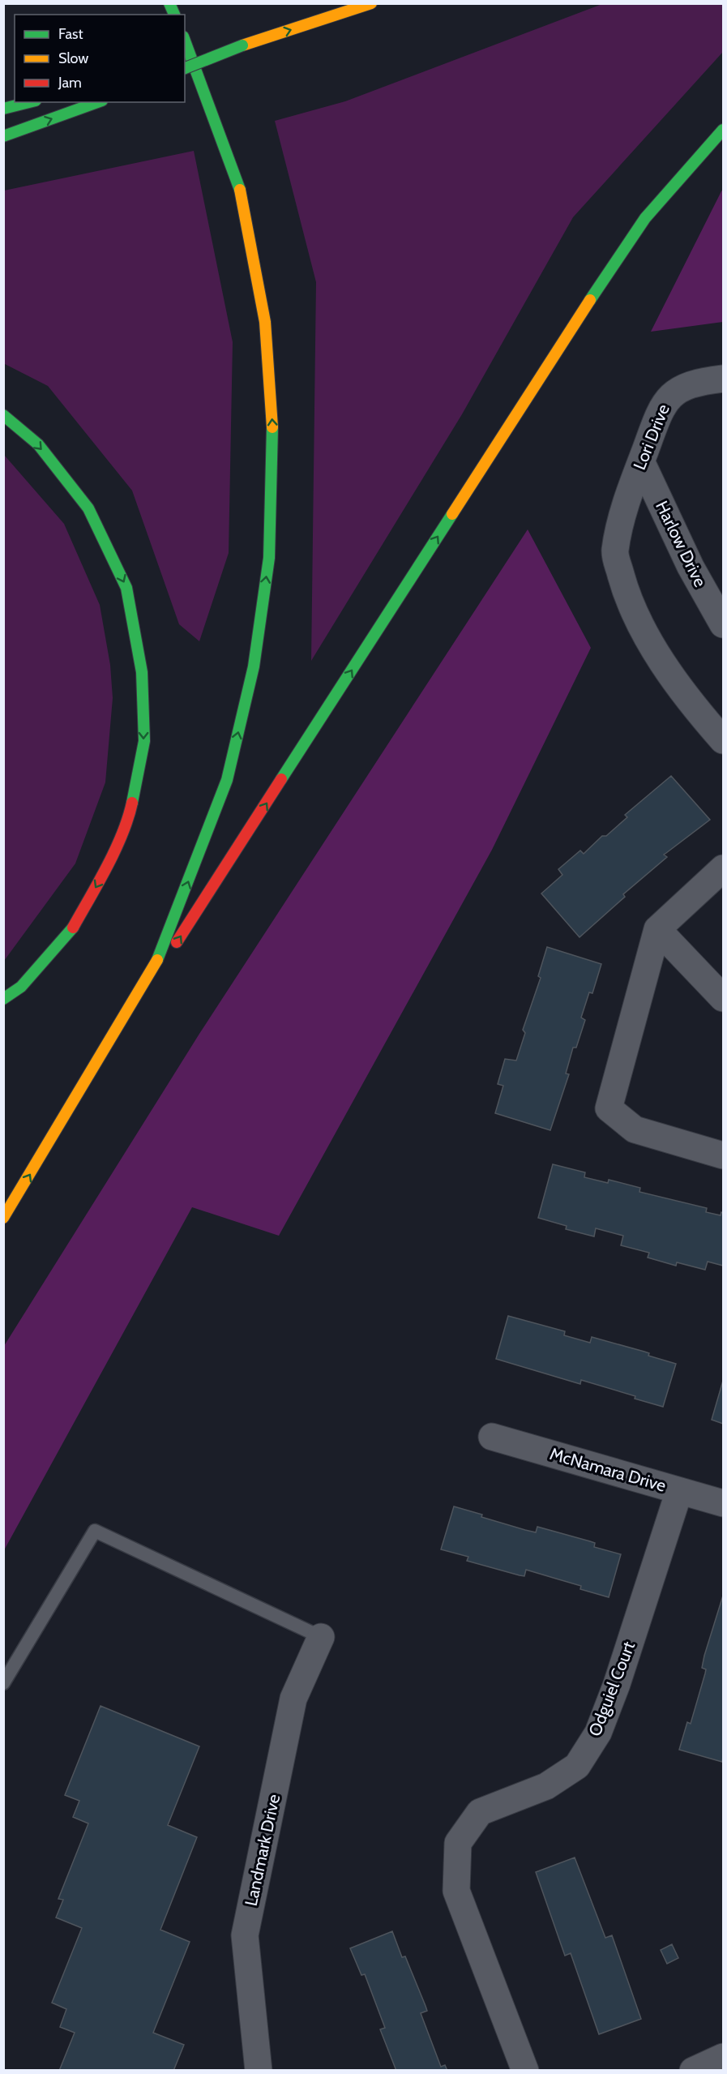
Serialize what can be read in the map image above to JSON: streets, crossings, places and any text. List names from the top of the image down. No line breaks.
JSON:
{"streets":{"street":["Lori Drive","Harlow Drive","McNamara Drive","Odguiel Court","Landmark Drive"]},"crossings":[["Lori Drive","Harlow Drive"],["McNamara Drive","Odguiel Court"]],"legend":["Fast","Slow","Jam"]}
